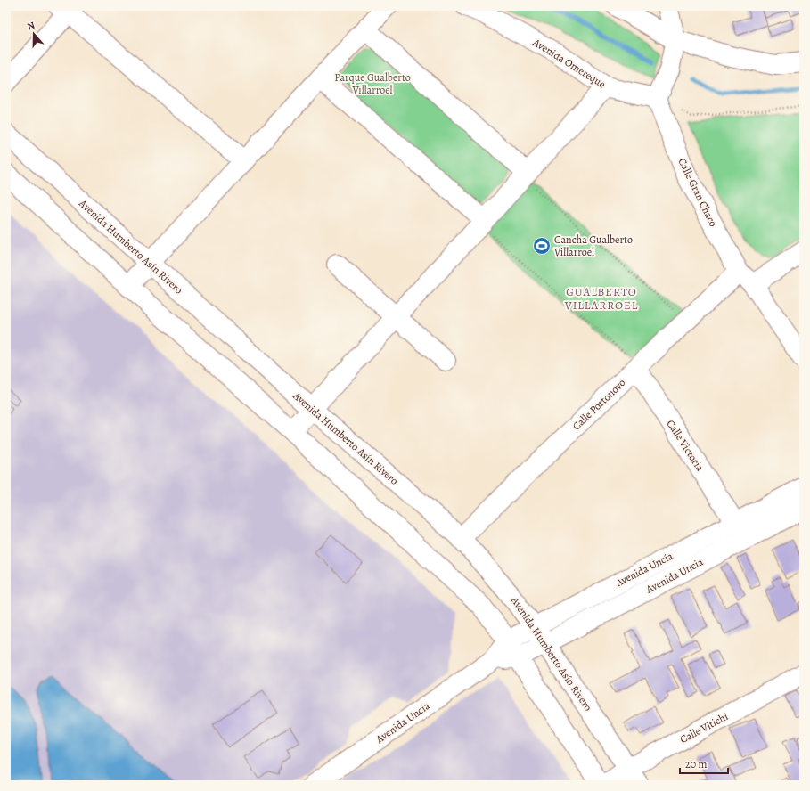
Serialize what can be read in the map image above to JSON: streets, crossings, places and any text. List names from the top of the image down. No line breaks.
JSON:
{"streets":{"street":["Avenida Omereque","Calle Gran Chaco","Avenida Humberto Asín Rivero","Calle Portonovo","Calle Victoria","Avenida Uncía","Avenida Uncia","Calle Vitichi"]},"crossings":[["Avenida Omereque","Calle Gran Chaco"],["Calle Gran Chaco","Calle Portonovo"],["Avenida Humberto Asín Rivero","Calle Portonovo"],["Avenida Humberto Asín Rivero","Avenida Uncía"],["Avenida Humberto Asín Rivero","Avenida Uncia"],["Avenida Humberto Asín Rivero","Calle Vitichi"],["Calle Portonovo","Calle Victoria"],["Calle Victoria","Avenida Uncía"],["Avenida Uncía","Avenida Uncia"]],"districts":["GUALBERTO VILLARROEL"],"parks":["Parque Gualberto Villarroel"],"places":{"sports":["Cancha Gualberto Villarroel"]},"scale_bar":"20 m","north":"top"}
